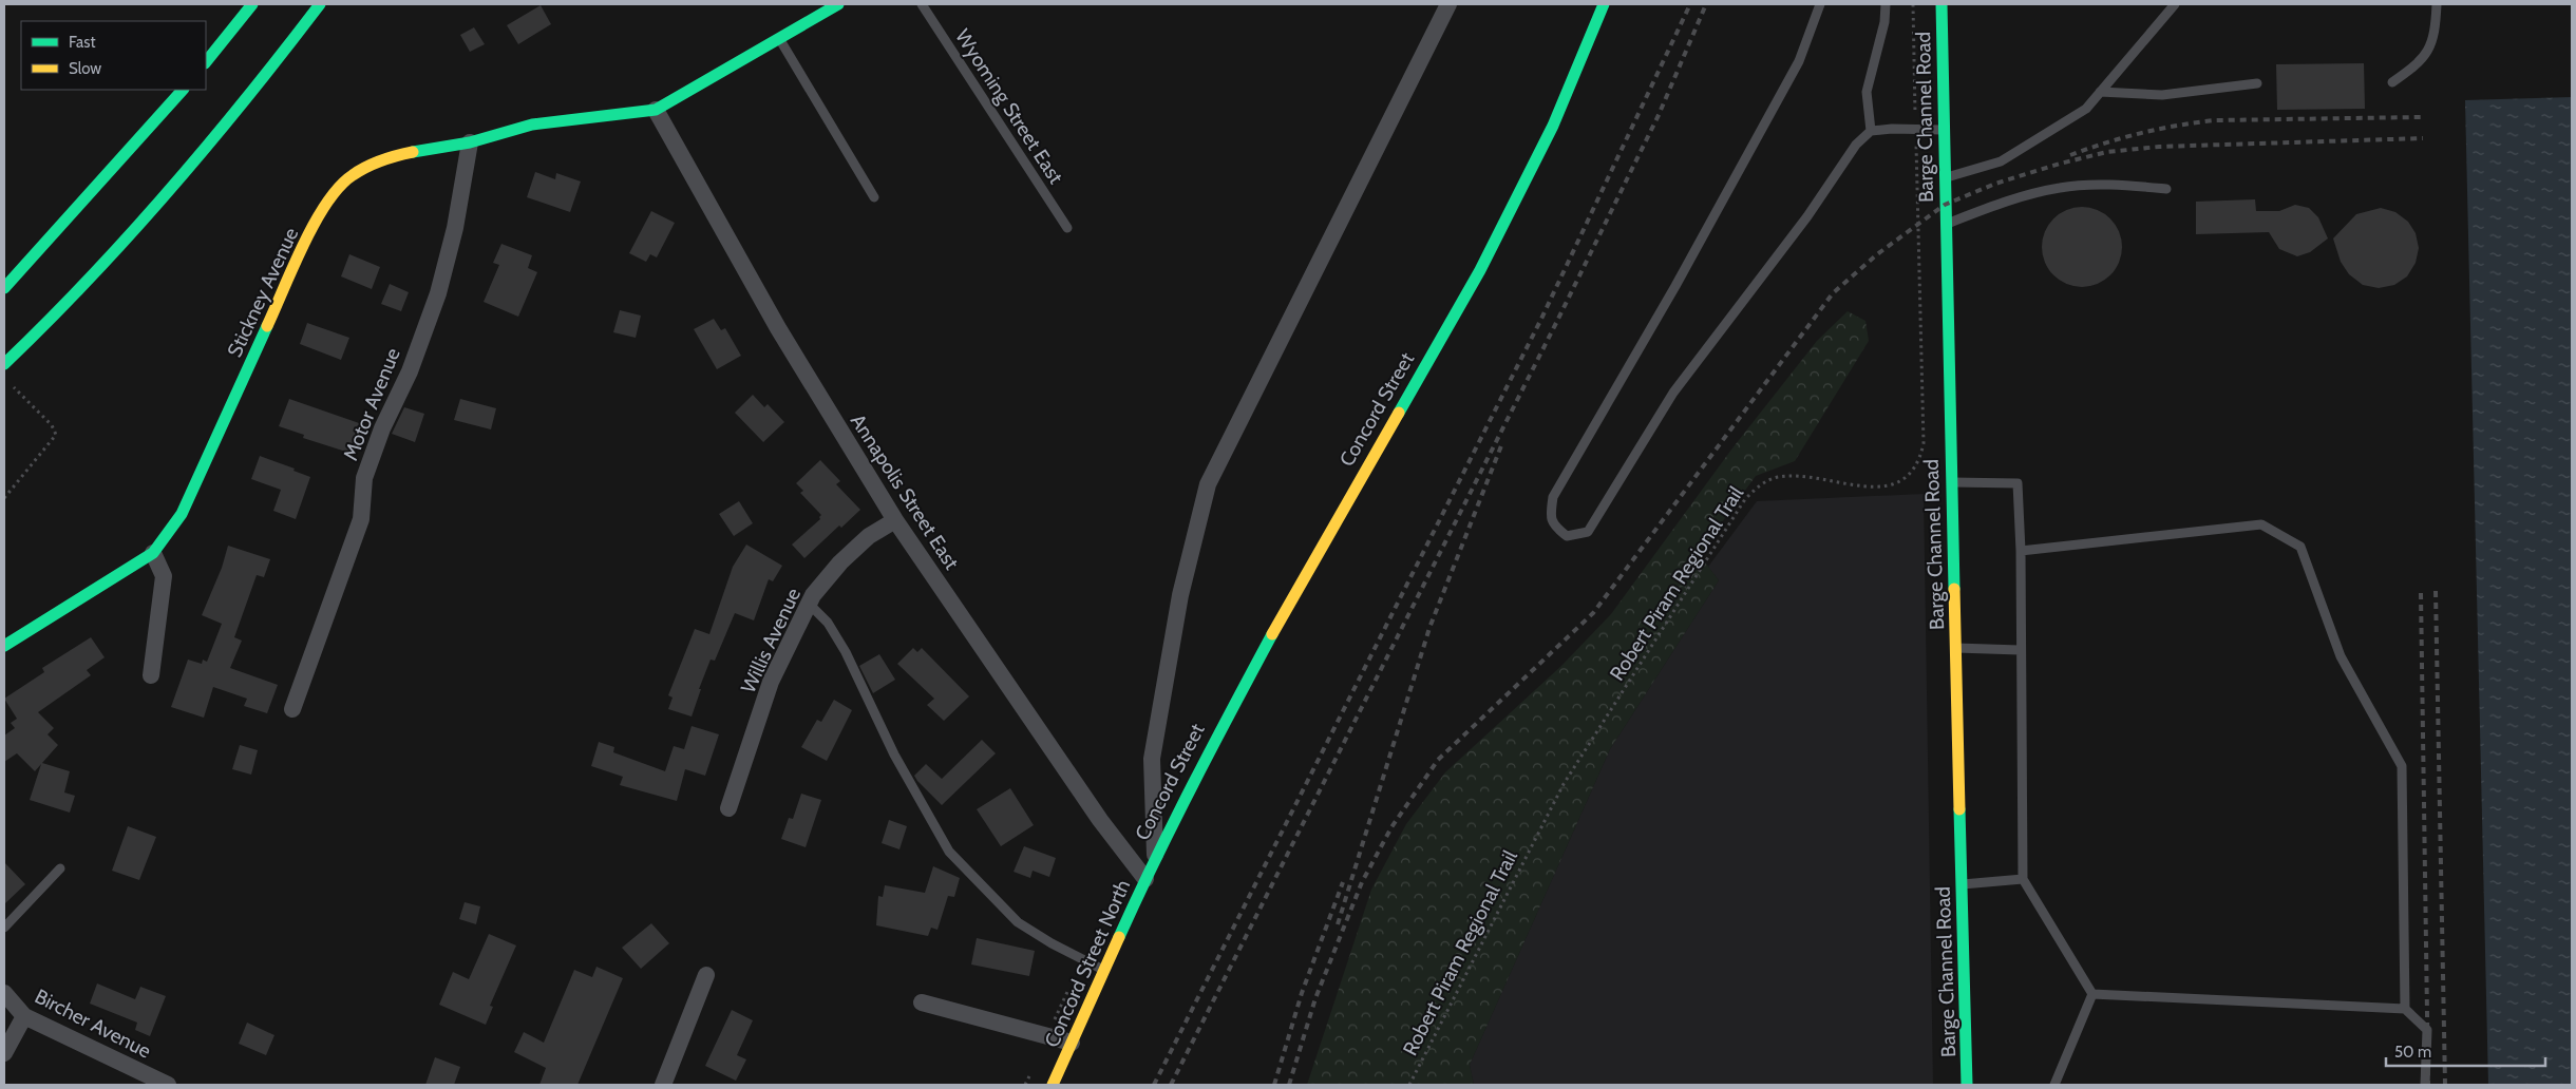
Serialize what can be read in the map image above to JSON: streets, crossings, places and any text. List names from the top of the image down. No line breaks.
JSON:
{"streets":{"main road":["Barge Channel Road","Stickney Avenue","Concord Street","Concord Street North"],"street":["Motor Avenue","Annapolis Street East","Willis Avenue","Bircher Avenue"],"lane":["Wyoming Street East"],"path":["Robert Piram Regional Trail"]},"crossings":[["Stickney Avenue","Motor Avenue"],["Stickney Avenue","Annapolis Street East"],["Concord Street","Concord Street North"],["Annapolis Street East","Willis Avenue"],["Annapolis Street East","Concord Street North"]],"legend":["Fast","Slow"],"scale_bar":"50 m"}
